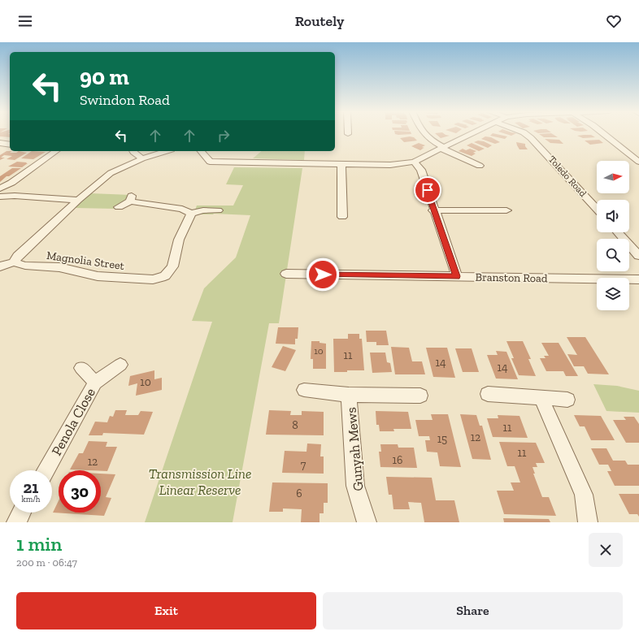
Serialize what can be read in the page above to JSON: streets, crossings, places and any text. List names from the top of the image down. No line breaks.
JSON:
{"streets":{"street":["Toledo Road","Magnolia Street","Branston Road","Penola Close","Gunyah Mews"]},"parks":["Transmission Line Linear Reserve"],"house_numbers":["10","11","14","14","10","8","11","12","15","11","16","12","7","6"],"north":"right","page":{"header":"Routely","turn":["90 m","Swindon Road"],"speed":"21 km/h","limit":"30","heading":["1 min","200 m · 06:47"],"buttons":["Exit","Share"]}}
